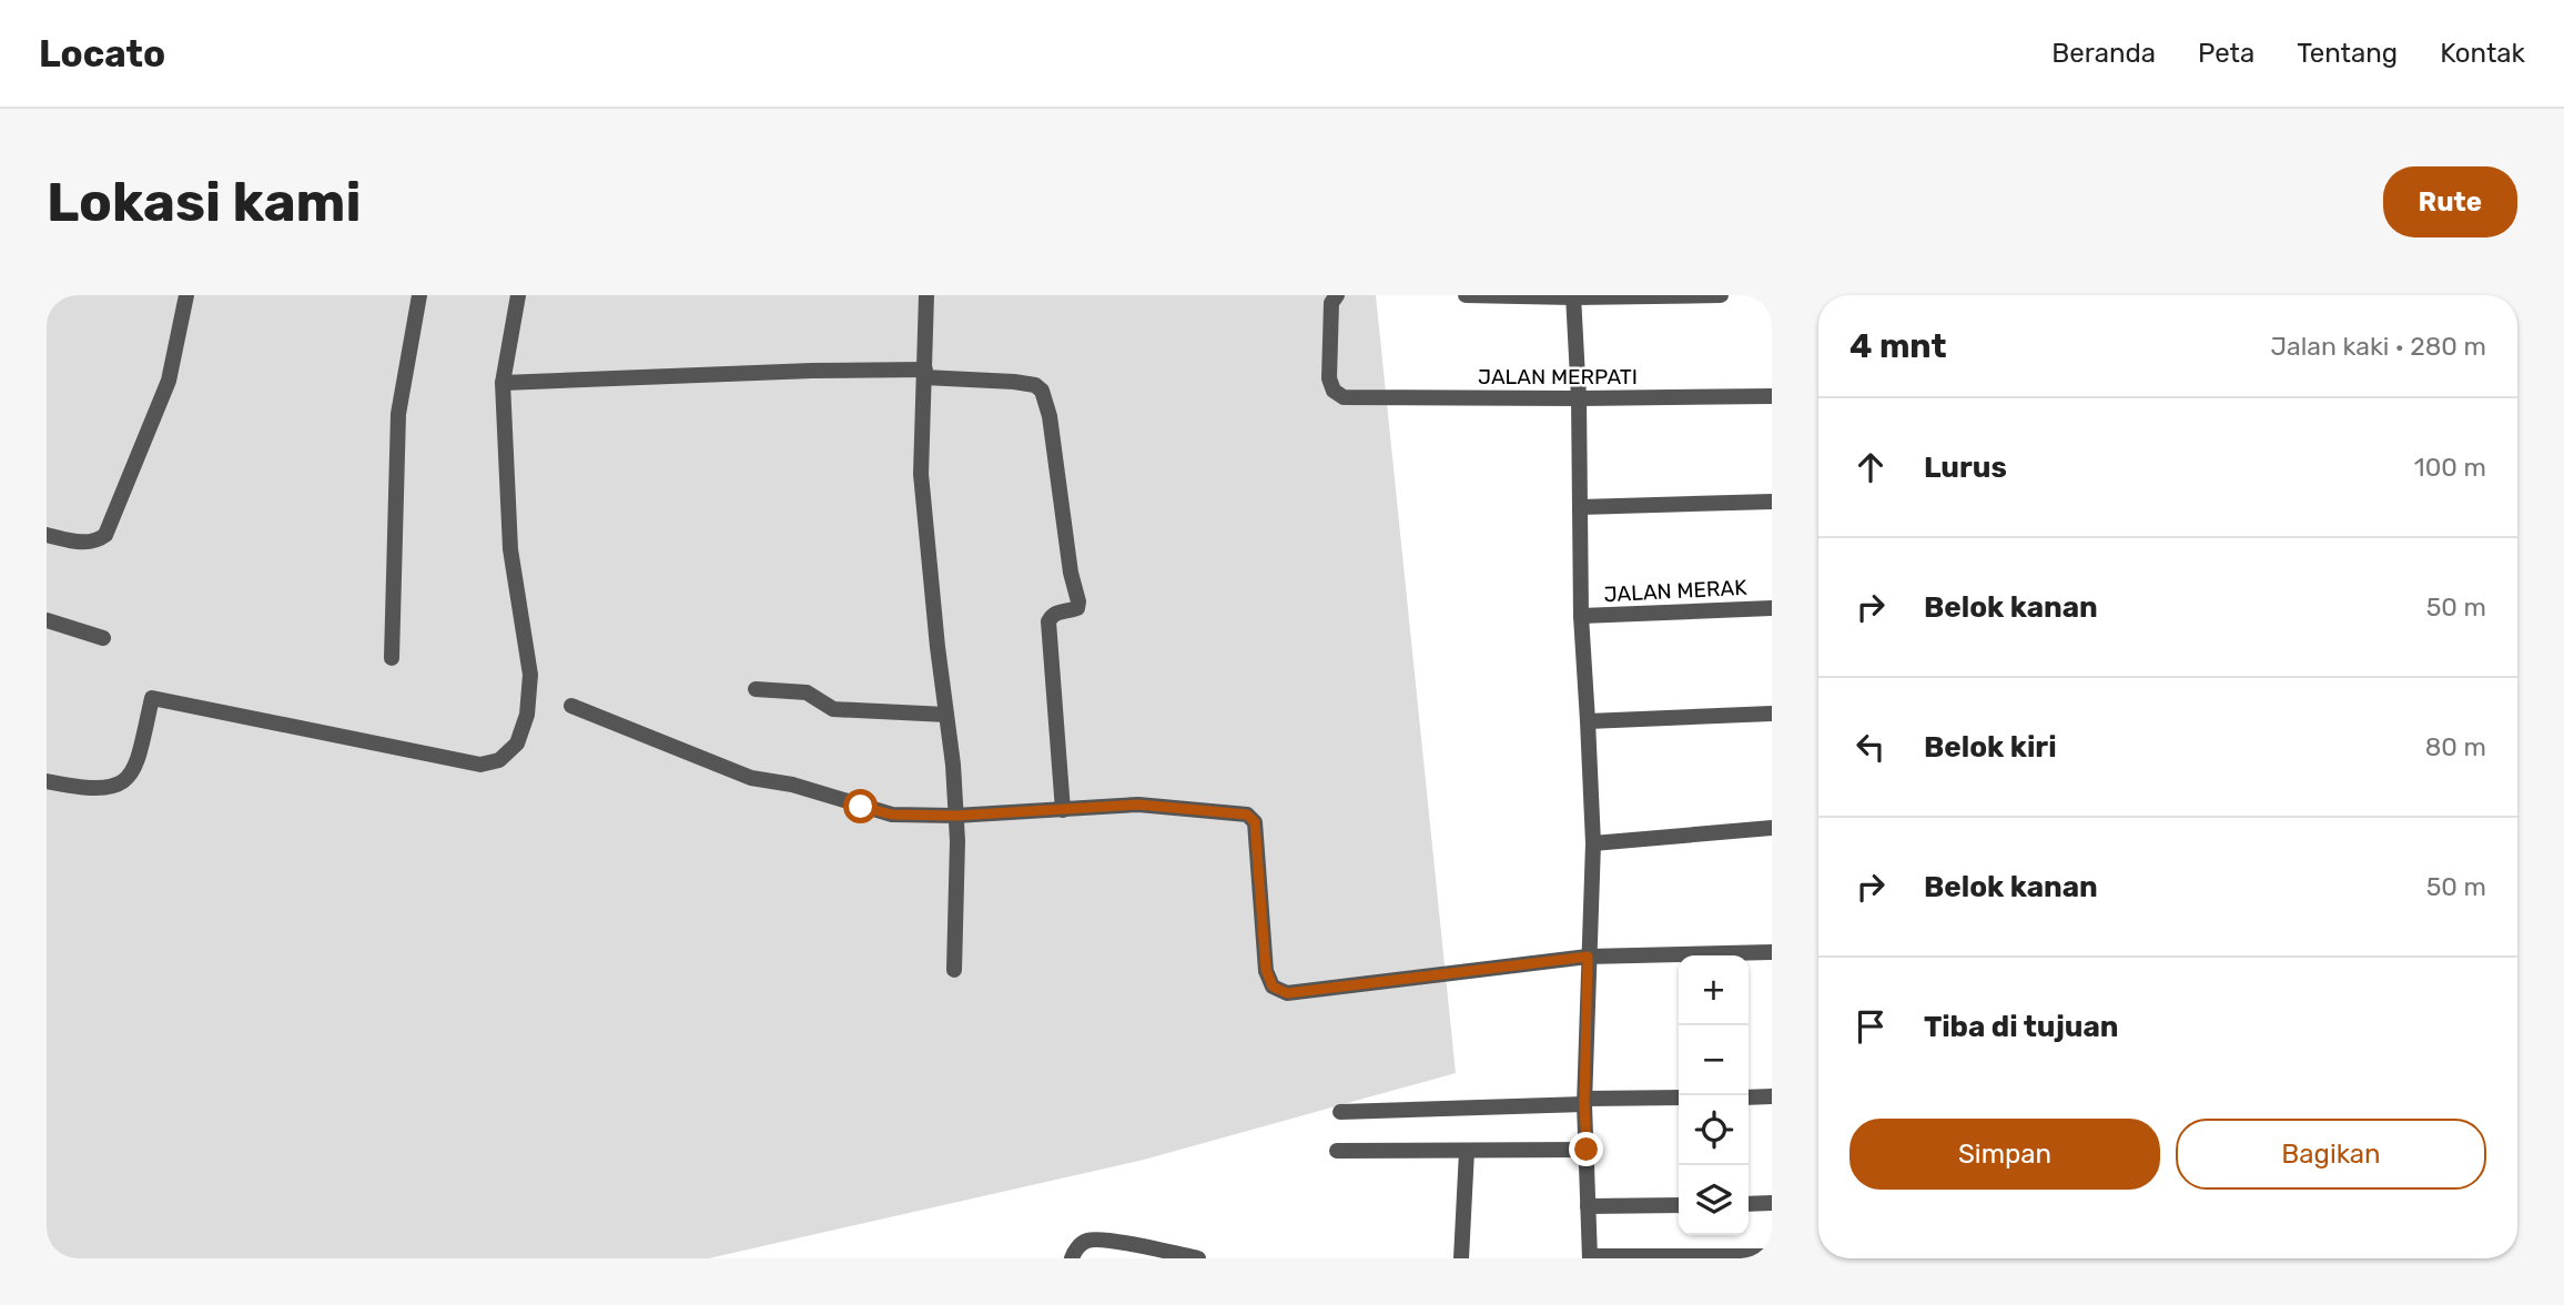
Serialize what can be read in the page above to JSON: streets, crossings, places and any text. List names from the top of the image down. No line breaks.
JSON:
{"streets":{"street":["JALAN MERPATI","JALAN MERAK"]},"page":{"header":"Locato","nav":["Beranda","Peta","Tentang","Kontak"],"buttons":["Rute",["Simpan","Bagikan"]],"title":"Lokasi kami","heading":["4 mnt","Jalan kaki · 280 m"],"list":[["Lurus","100 m"],["Belok kanan","50 m"],["Belok kiri","80 m"],["Belok kanan","50 m"],"Tiba di tujuan"],"map_buttons":["+","−"]}}
